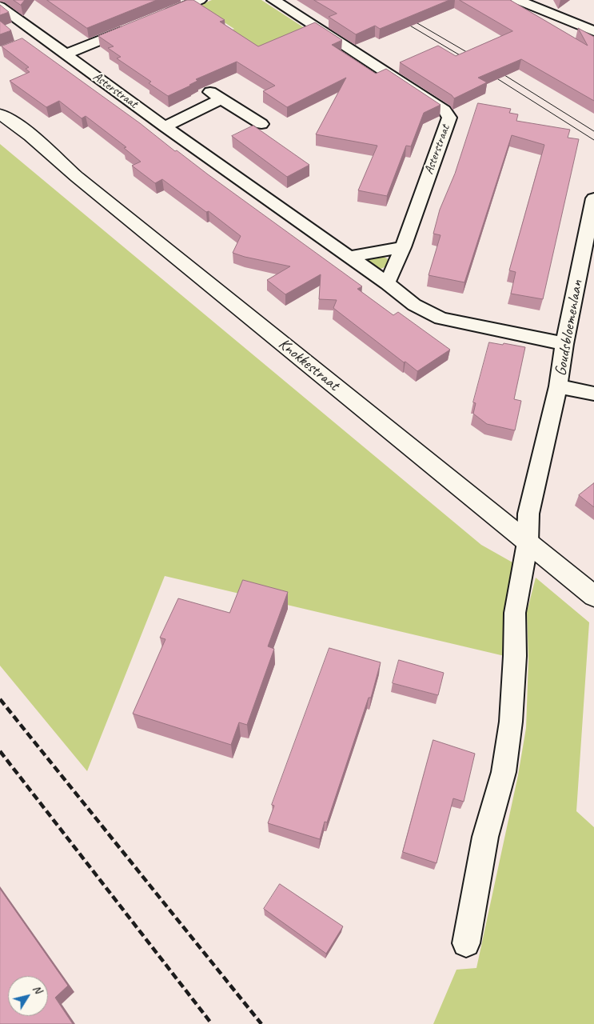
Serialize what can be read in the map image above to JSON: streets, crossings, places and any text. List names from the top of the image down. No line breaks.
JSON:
{"streets":{"street":["Asterstraat","Goudsbloemenlaan","Knokkestraat"]},"crossings":[["Asterstraat","Goudsbloemenlaan"],["Goudsbloemenlaan","Knokkestraat"]],"north":"top right"}
